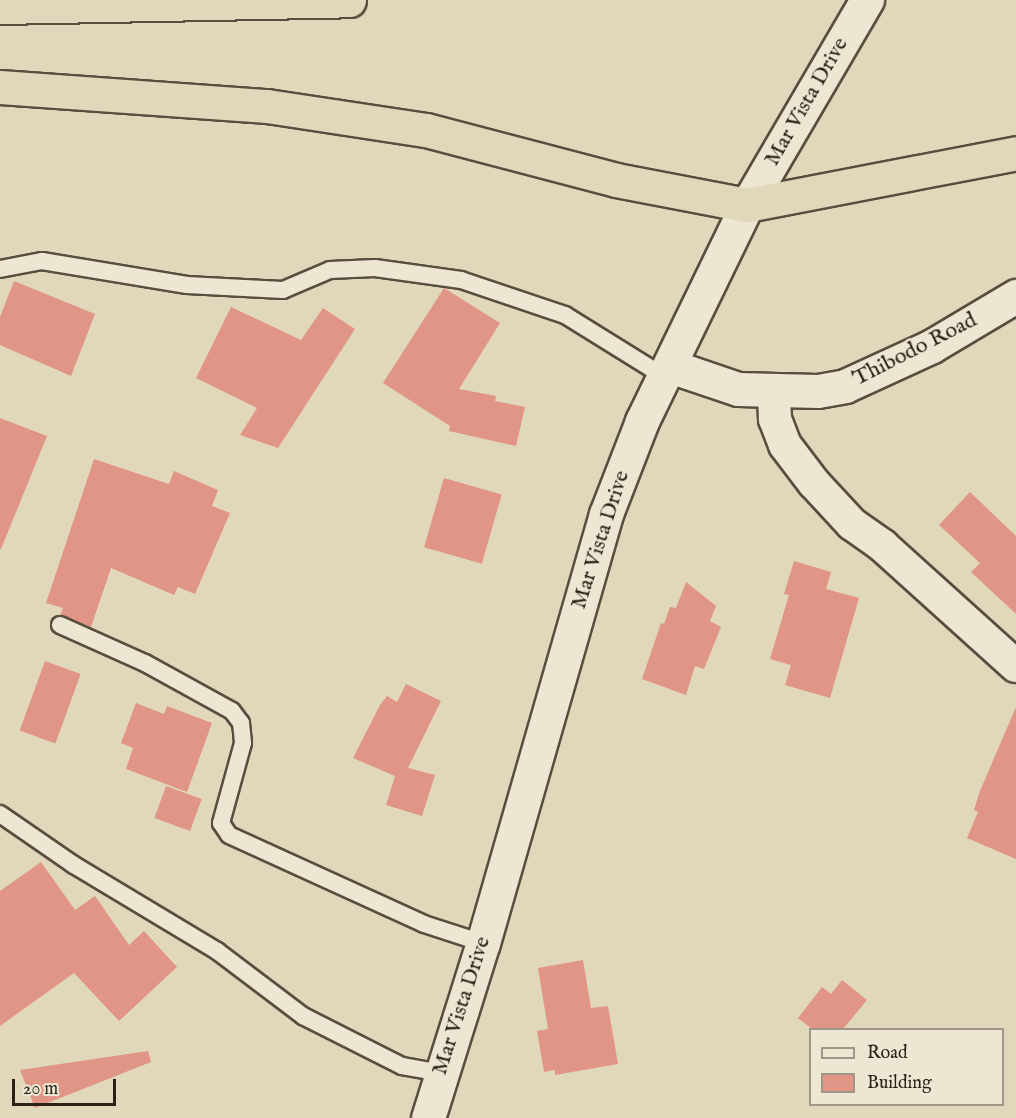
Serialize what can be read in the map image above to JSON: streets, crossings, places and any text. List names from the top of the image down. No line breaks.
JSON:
{"streets":{"street":["Mar Vista Drive","Thibodo Road"]},"crossings":[["Mar Vista Drive","Thibodo Road"]],"legend":["Road","Building"],"scale_bar":"20 m"}
